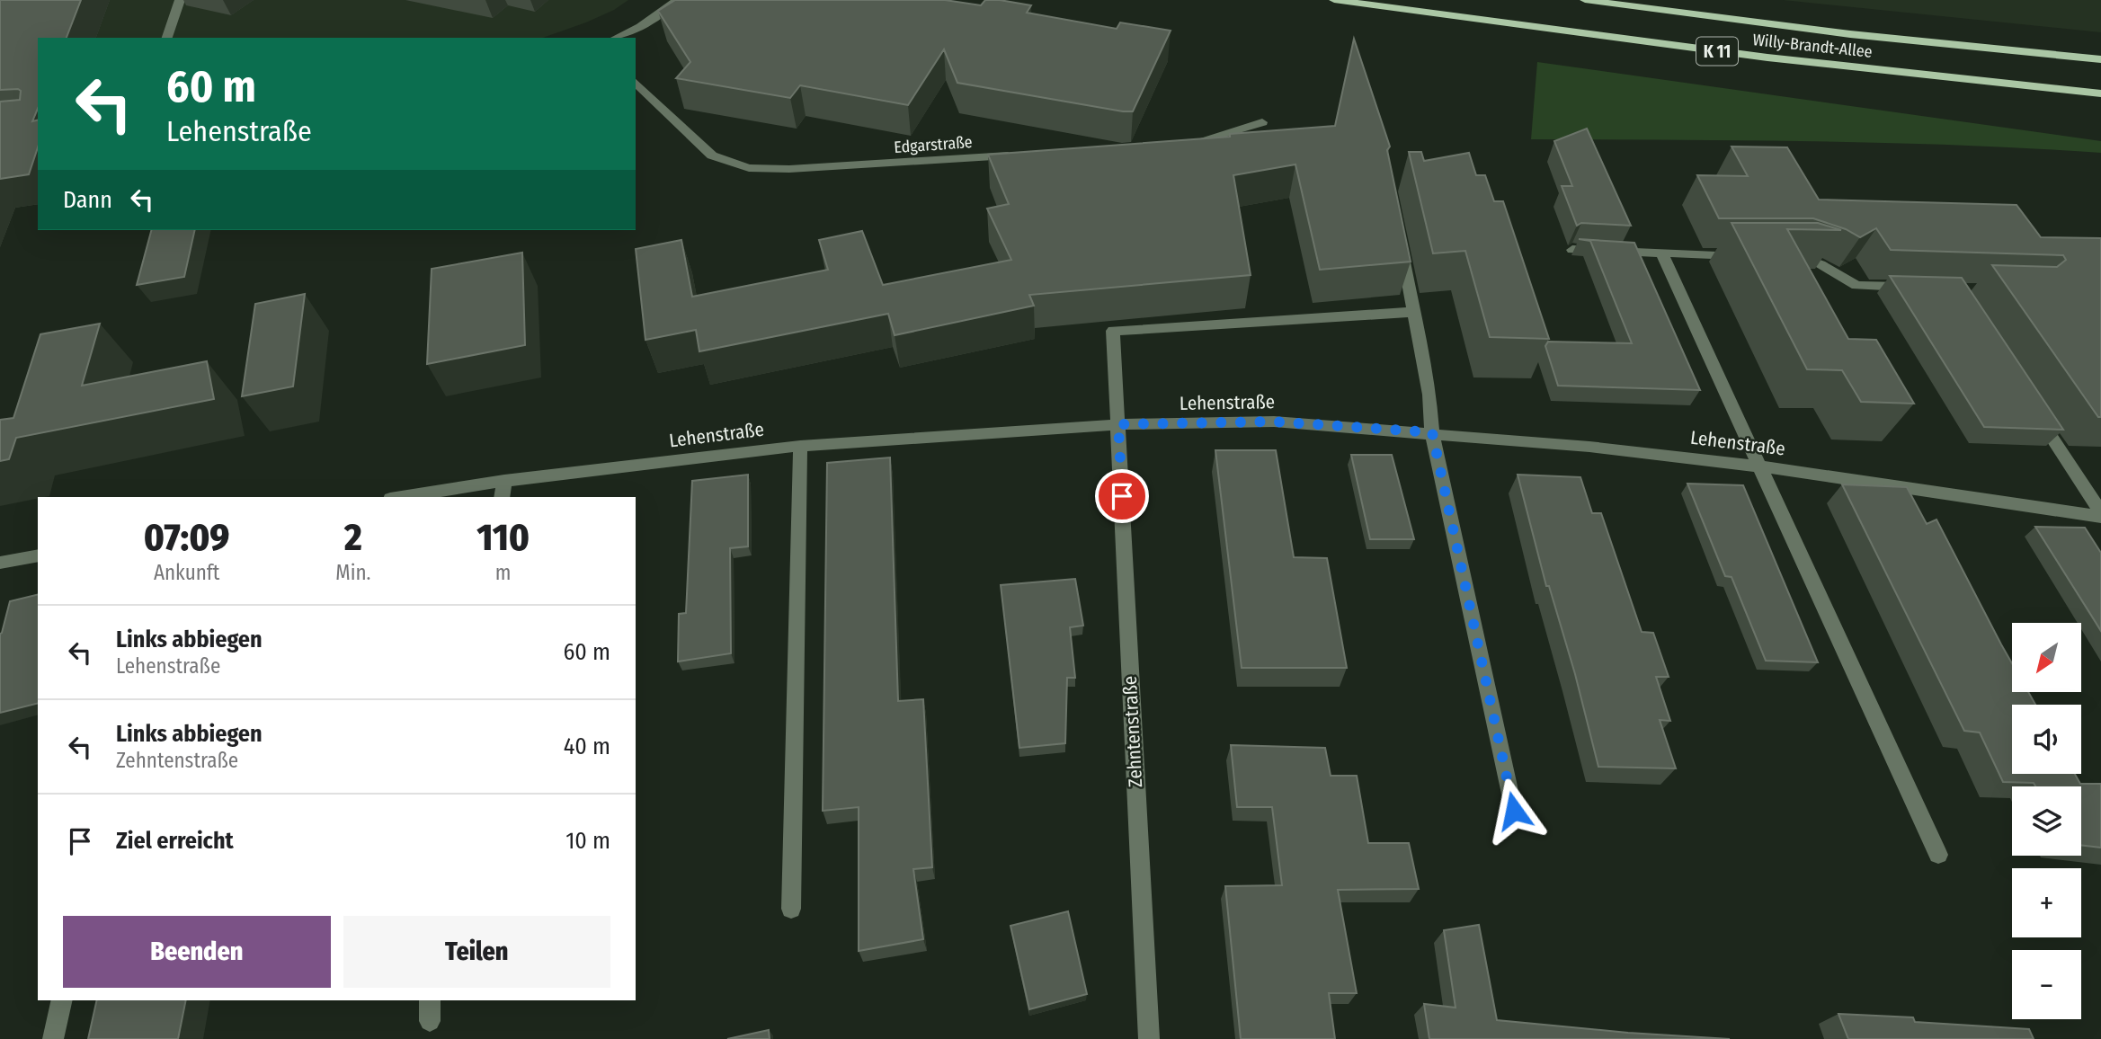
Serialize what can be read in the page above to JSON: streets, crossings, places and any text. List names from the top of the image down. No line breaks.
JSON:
{"streets":{"main road":["Willy-Brandt-Allee","K 11"],"street":["Edgarstraße","Lehenstraße","Zehntenstraße"]},"crossings":[["Lehenstraße","Zehntenstraße"]],"north":"bottom left","page":{"turn":["60 m","Lehenstraße"],"then":"Dann","eta":["07:09","Ankunft","2","Min.","110","m"],"list":[{"name":"Links abbiegen","note":"Lehenstraße","value":"60 m"},{"name":"Links abbiegen","note":"Zehntenstraße","value":"40 m"},{"name":"Ziel erreicht","value":"10 m"}],"map_buttons":["+","−"],"buttons":["Beenden","Teilen"]}}
